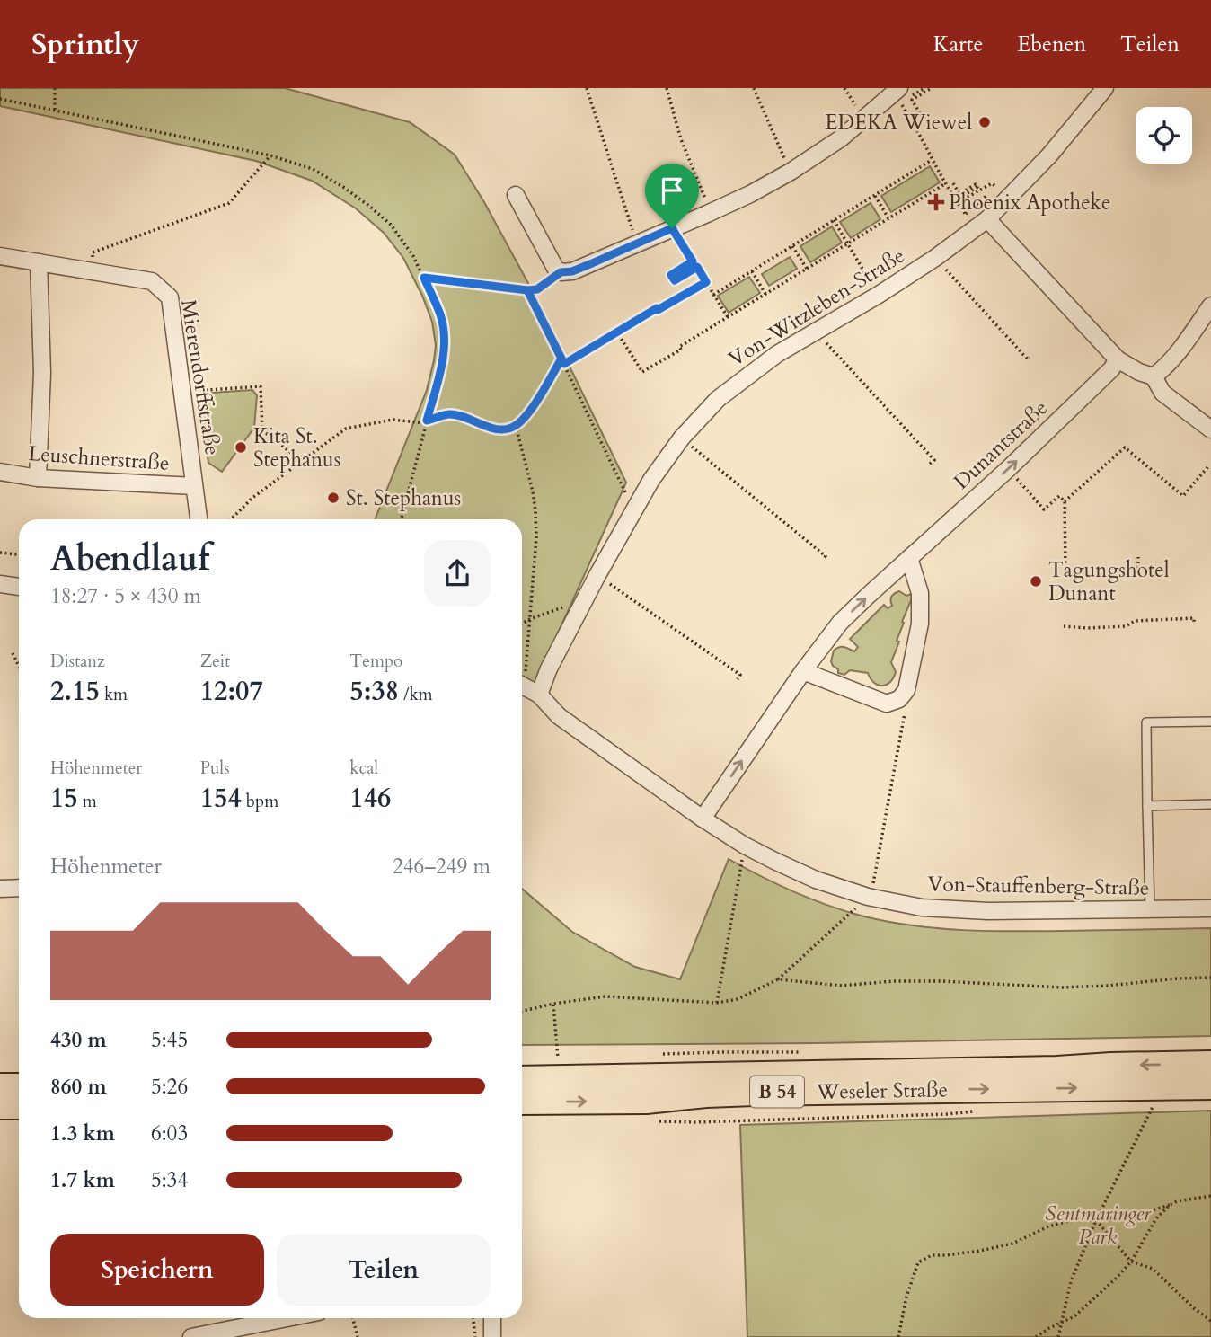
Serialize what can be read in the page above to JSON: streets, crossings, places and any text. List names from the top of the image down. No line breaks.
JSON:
{"streets":{"main road":["Weseler Straße","B 54"],"street":["Von-Witzleben-Straße","Mierendorffstraße","Dunantstraße","Leuschnerstraße","Von-Stauffenberg-Straße"]},"crossings":[["Von-Witzleben-Straße","Von-Stauffenberg-Straße"],["Mierendorffstraße","Leuschnerstraße"],["Dunantstraße","Von-Stauffenberg-Straße"]],"one_way":["Dunantstraße"],"parks":["Sentmaringer Park"],"places":{"other":["EDEKA Wiewel","Kita St. Stephanus","St. Stephanus","Tagungshotel Dunant"],"health":["Phoenix Apotheke"]},"page":{"header":"Sprintly","nav":["Karte","Ebenen","Teilen"],"heading":["Abendlauf","18:27 · 5 × 430 m"],"stats":[["Distanz","2.15 km"],["Zeit","12:07"],["Tempo","5:38 /km"],["Höhenmeter","15 m"],["Puls","154 bpm"],["kcal","146"]],"chart":["Höhenmeter","246–249 m"],"list":[{"name":"430 m","note":"5:45"},{"name":"860 m","note":"5:26"},{"name":"1.3 km","note":"6:03"},{"name":"1.7 km","note":"5:34"}],"buttons":["Speichern","Teilen"]}}
